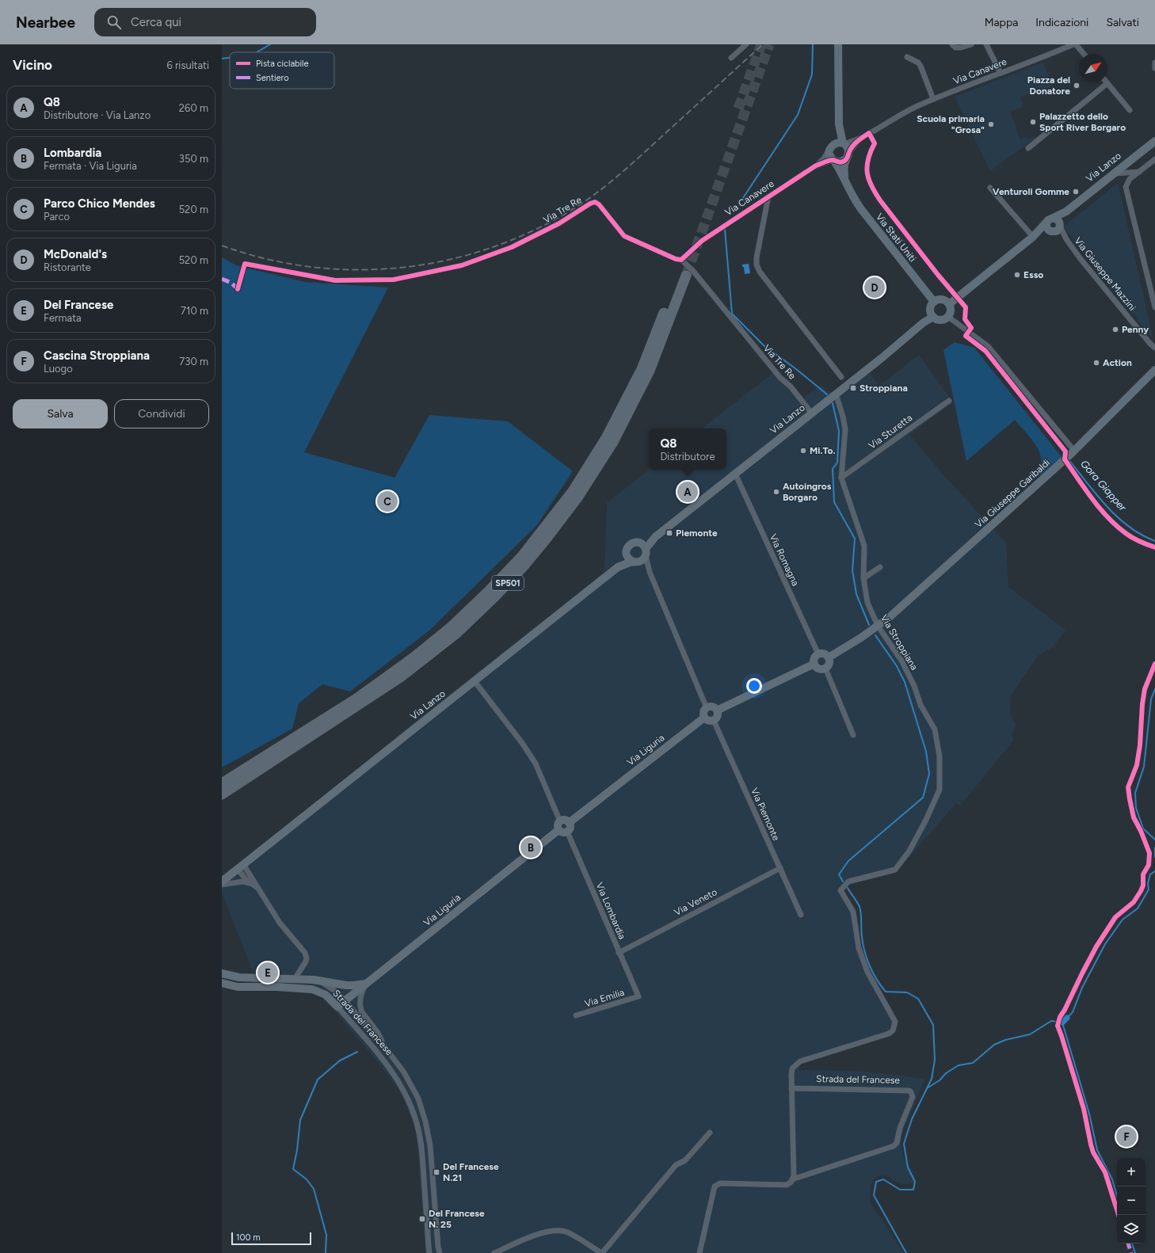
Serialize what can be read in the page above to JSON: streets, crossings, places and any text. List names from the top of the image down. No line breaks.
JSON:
{"streets":{"highway":["SP501"],"street":["Via Canavere","Via Lanzo","Via Tre Re","Via Stati Uniti","Via Giuseppe Mazzini","Via Sturetta","Via Giuseppe Garibaldi","Via Romagna","Via Stroppiana","Via Liguria","Via Piemonte","Via Veneto","Via Lombardia","Via Emilia","Strada del Francese"]},"crossings":[["Via Canavere","Via Tre Re"],["Via Canavere","Via Stati Uniti"],["Via Lanzo","Via Tre Re"],["Via Lanzo","Via Stati Uniti"],["Via Lanzo","Via Giuseppe Mazzini"],["Via Lanzo","Via Romagna"],["Via Lanzo","Via Stroppiana"],["Via Sturetta","Via Stroppiana"],["Via Giuseppe Garibaldi","Via Stroppiana"],["Via Stroppiana","Strada del Francese"],["Via Liguria","Via Piemonte"],["Via Liguria","Via Lombardia"],["Via Liguria","Strada del Francese"],["Via Piemonte","Via Veneto"],["Via Veneto","Via Lombardia"],["Via Lombardia","Via Emilia"]],"water":["Gora Giapper"],"places":{"other":["Piazza del Donatore","Palazzetto dello Sport River Borgaro","Scuola primaria \"Grosa\"","Venturoli Gomme","Esso","Penny","Action","Mi.To.","Autoingros Borgaro"],"transit":["Stroppiana","Piemonte","Del Francese N.21","Del Francese N. 25"]},"legend":["Pista ciclabile","Sentiero"],"scale_bar":"100 m","north":"top right","page":{"header":"Nearbee","search":"Cerca qui","nav":["Mappa","Indicazioni","Salvati"],"heading":["Vicino","6 risultati"],"list":[{"mark":"A","name":"Q8","note":"Distributore · Via Lanzo","value":"260 m"},{"mark":"B","name":"Lombardia","note":"Fermata · Via Liguria","value":"350 m"},{"mark":"C","name":"Parco Chico Mendes","note":"Parco","value":"520 m"},{"mark":"D","name":"McDonald's","note":"Ristorante","value":"520 m"},{"mark":"E","name":"Del Francese","note":"Fermata","value":"710 m"},{"mark":"F","name":"Cascina Stroppiana","note":"Luogo","value":"730 m"}],"pins":["D","A","C","B","E","F"],"buttons":["Salva","Condividi"],"popup":["Q8","Distributore"],"map_buttons":["+","−"],"scale":"100 m"}}
